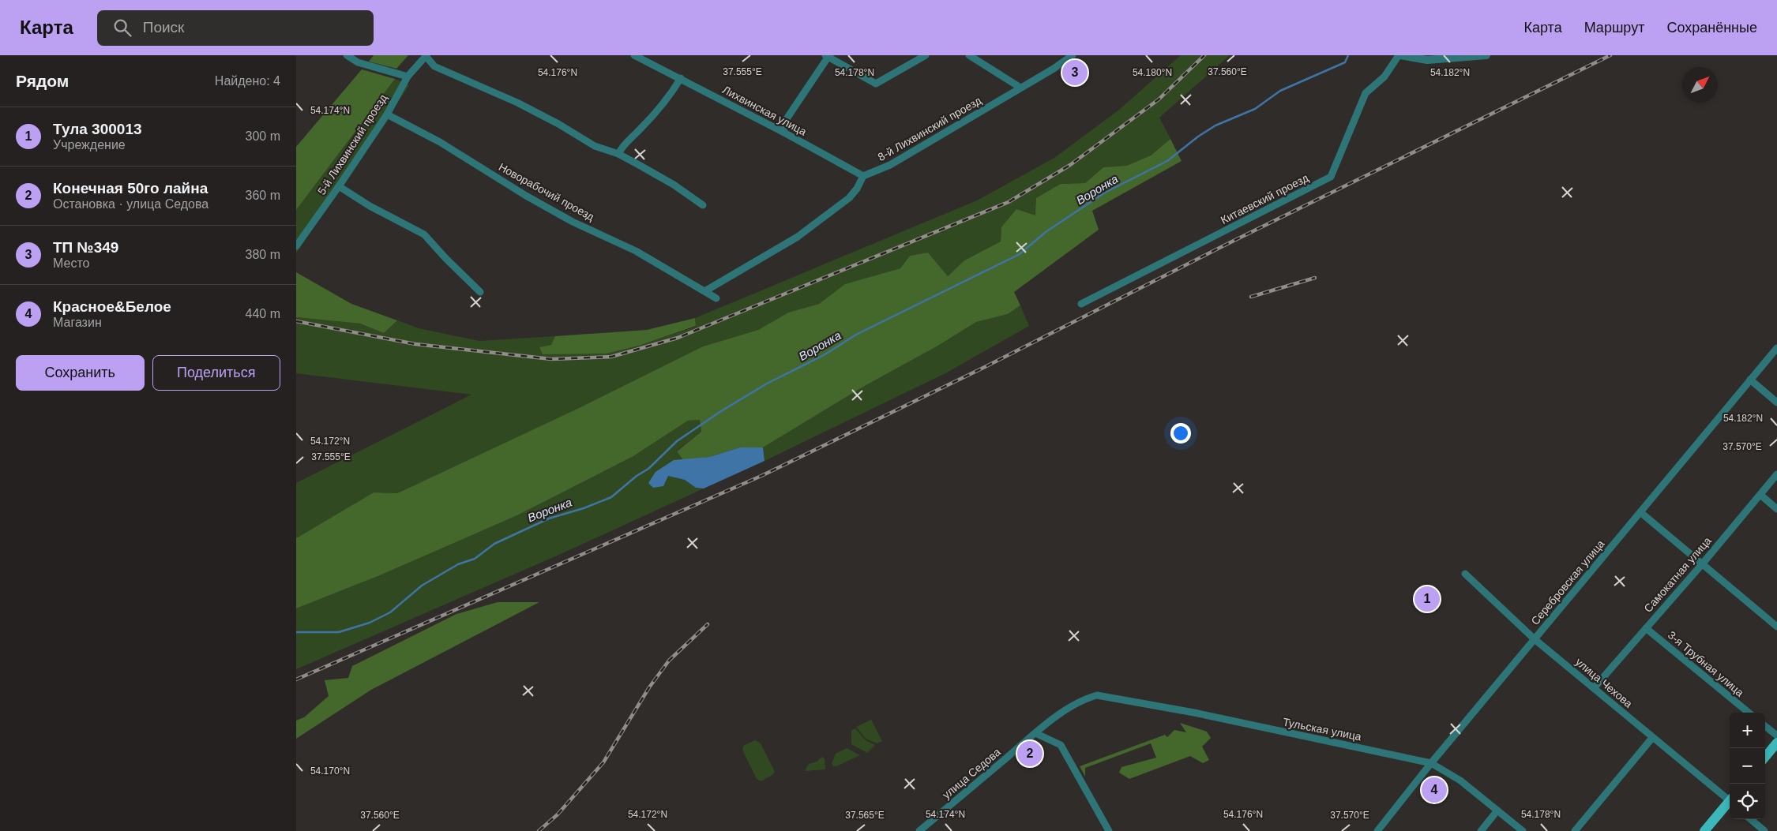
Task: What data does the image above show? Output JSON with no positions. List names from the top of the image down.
{
  "streets": {
    "street": [
      "Лихвинская улица",
      "8-й Лихвинский проезд",
      "5-й Лихвинский проезд",
      "Новорабочий проезд",
      "Китаевский проезд",
      "Самокатная улица",
      "Серебровская улица",
      "3-я Трубная улица",
      "улица Чехова",
      "Тульская улица",
      "улица Седова"
    ]
  },
  "crossings": [
    ["Лихвинская улица", "8-й Лихвинский проезд"],
    ["5-й Лихвинский проезд", "Новорабочий проезд"],
    ["Самокатная улица", "3-я Трубная улица"],
    ["Самокатная улица", "улица Чехова"],
    ["Серебровская улица", "улица Чехова"],
    ["Серебровская улица", "Тульская улица"],
    ["Тульская улица", "улица Седова"]
  ],
  "water": ["Воронка"],
  "north": "top right",
  "page": {
    "header": "Карта",
    "search": "Поиск",
    "nav": ["Карта", "Маршрут", "Сохранённые"],
    "heading": ["Рядом", "Найдено: 4"],
    "pins": [
      "3",
      "1",
      "2",
      "4"
    ],
    "list": [
      {
        "mark": "1",
        "name": "Тула 300013",
        "note": "Учреждение",
        "value": "300 m"
      },
      {
        "mark": "2",
        "name": "Конечная 50го лайна",
        "note": "Остановка · улица Седова",
        "value": "360 m"
      },
      {
        "mark": "3",
        "name": "ТП №349",
        "note": "Место",
        "value": "380 m"
      },
      {
        "mark": "4",
        "name": "Красное&Белое",
        "note": "Магазин",
        "value": "440 m"
      }
    ],
    "buttons": ["Сохранить", "Поделиться"],
    "map_buttons": ["+", "−"]
  },
  "coordinates": [
    "37.555°E",
    "37.560°E",
    "54.176°N",
    "54.178°N",
    "54.180°N",
    "54.182°N",
    "54.174°N",
    "54.172°N",
    "37.570°E",
    "54.170°N",
    "37.565°E"
  ]
}
